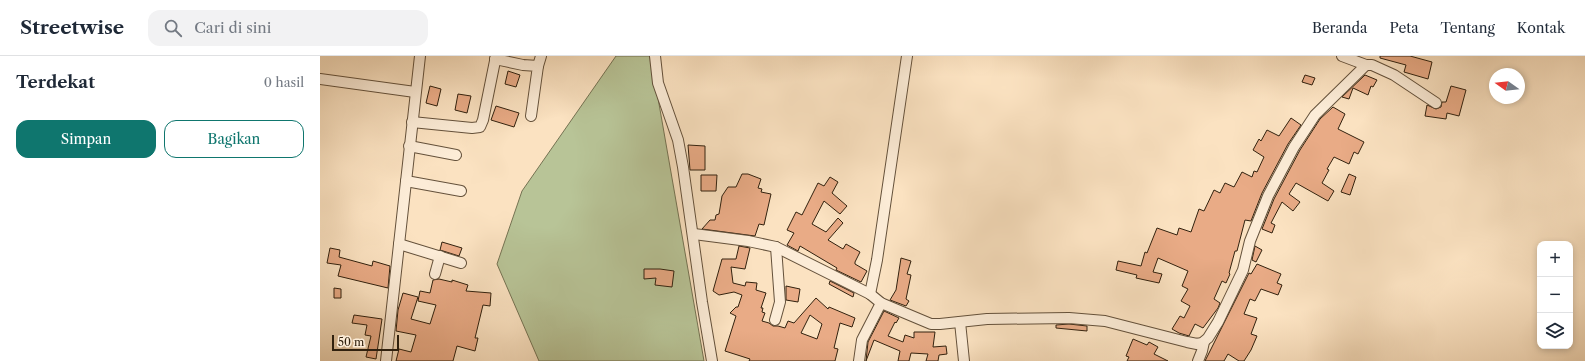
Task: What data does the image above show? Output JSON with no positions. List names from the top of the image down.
{
  "scale_bar": "50 m",
  "north": "left",
  "page": {
    "header": "Streetwise",
    "search": "Cari di sini",
    "nav": [
      "Beranda",
      "Peta",
      "Tentang",
      "Kontak"
    ],
    "heading": ["Terdekat", "0 hasil"],
    "buttons": ["Simpan", "Bagikan"],
    "map_buttons": ["+", "−"],
    "scale": "50 m"
  }
}
